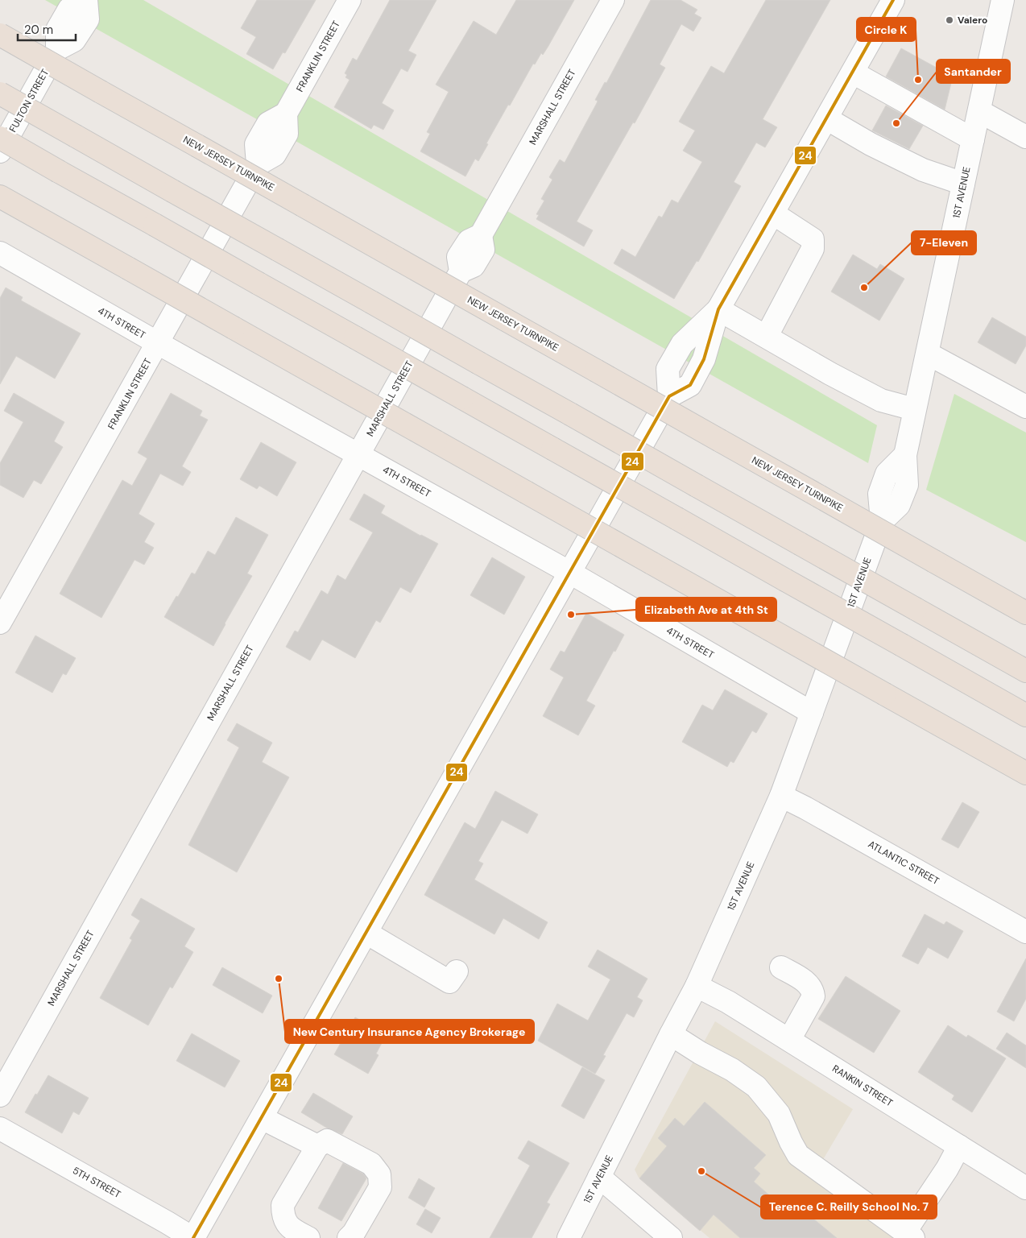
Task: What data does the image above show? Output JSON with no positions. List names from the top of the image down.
{
  "streets": {
    "highway": ["NEW JERSEY TURNPIKE"],
    "street": [
      "FRANKLIN STREET",
      "FULTON STREET",
      "MARSHALL STREET",
      "1ST AVENUE",
      "4TH STREET",
      "ATLANTIC STREET",
      "RANKIN STREET",
      "5TH STREET"
    ]
  },
  "crossings": [
    ["FRANKLIN STREET", "4TH STREET"],
    ["MARSHALL STREET", "4TH STREET"],
    ["1ST AVENUE", "4TH STREET"],
    ["1ST AVENUE", "ATLANTIC STREET"],
    ["1ST AVENUE", "RANKIN STREET"]
  ],
  "places": [
    "Valero",
    "Circle K",
    "Santander",
    "7-Eleven",
    "Elizabeth Ave at 4th St",
    "New Century Insurance Agency Brokerage",
    "Terence C. Reilly School No. 7"
  ],
  "lines": ["transit line 24"],
  "scale_bar": "20 m"
}
